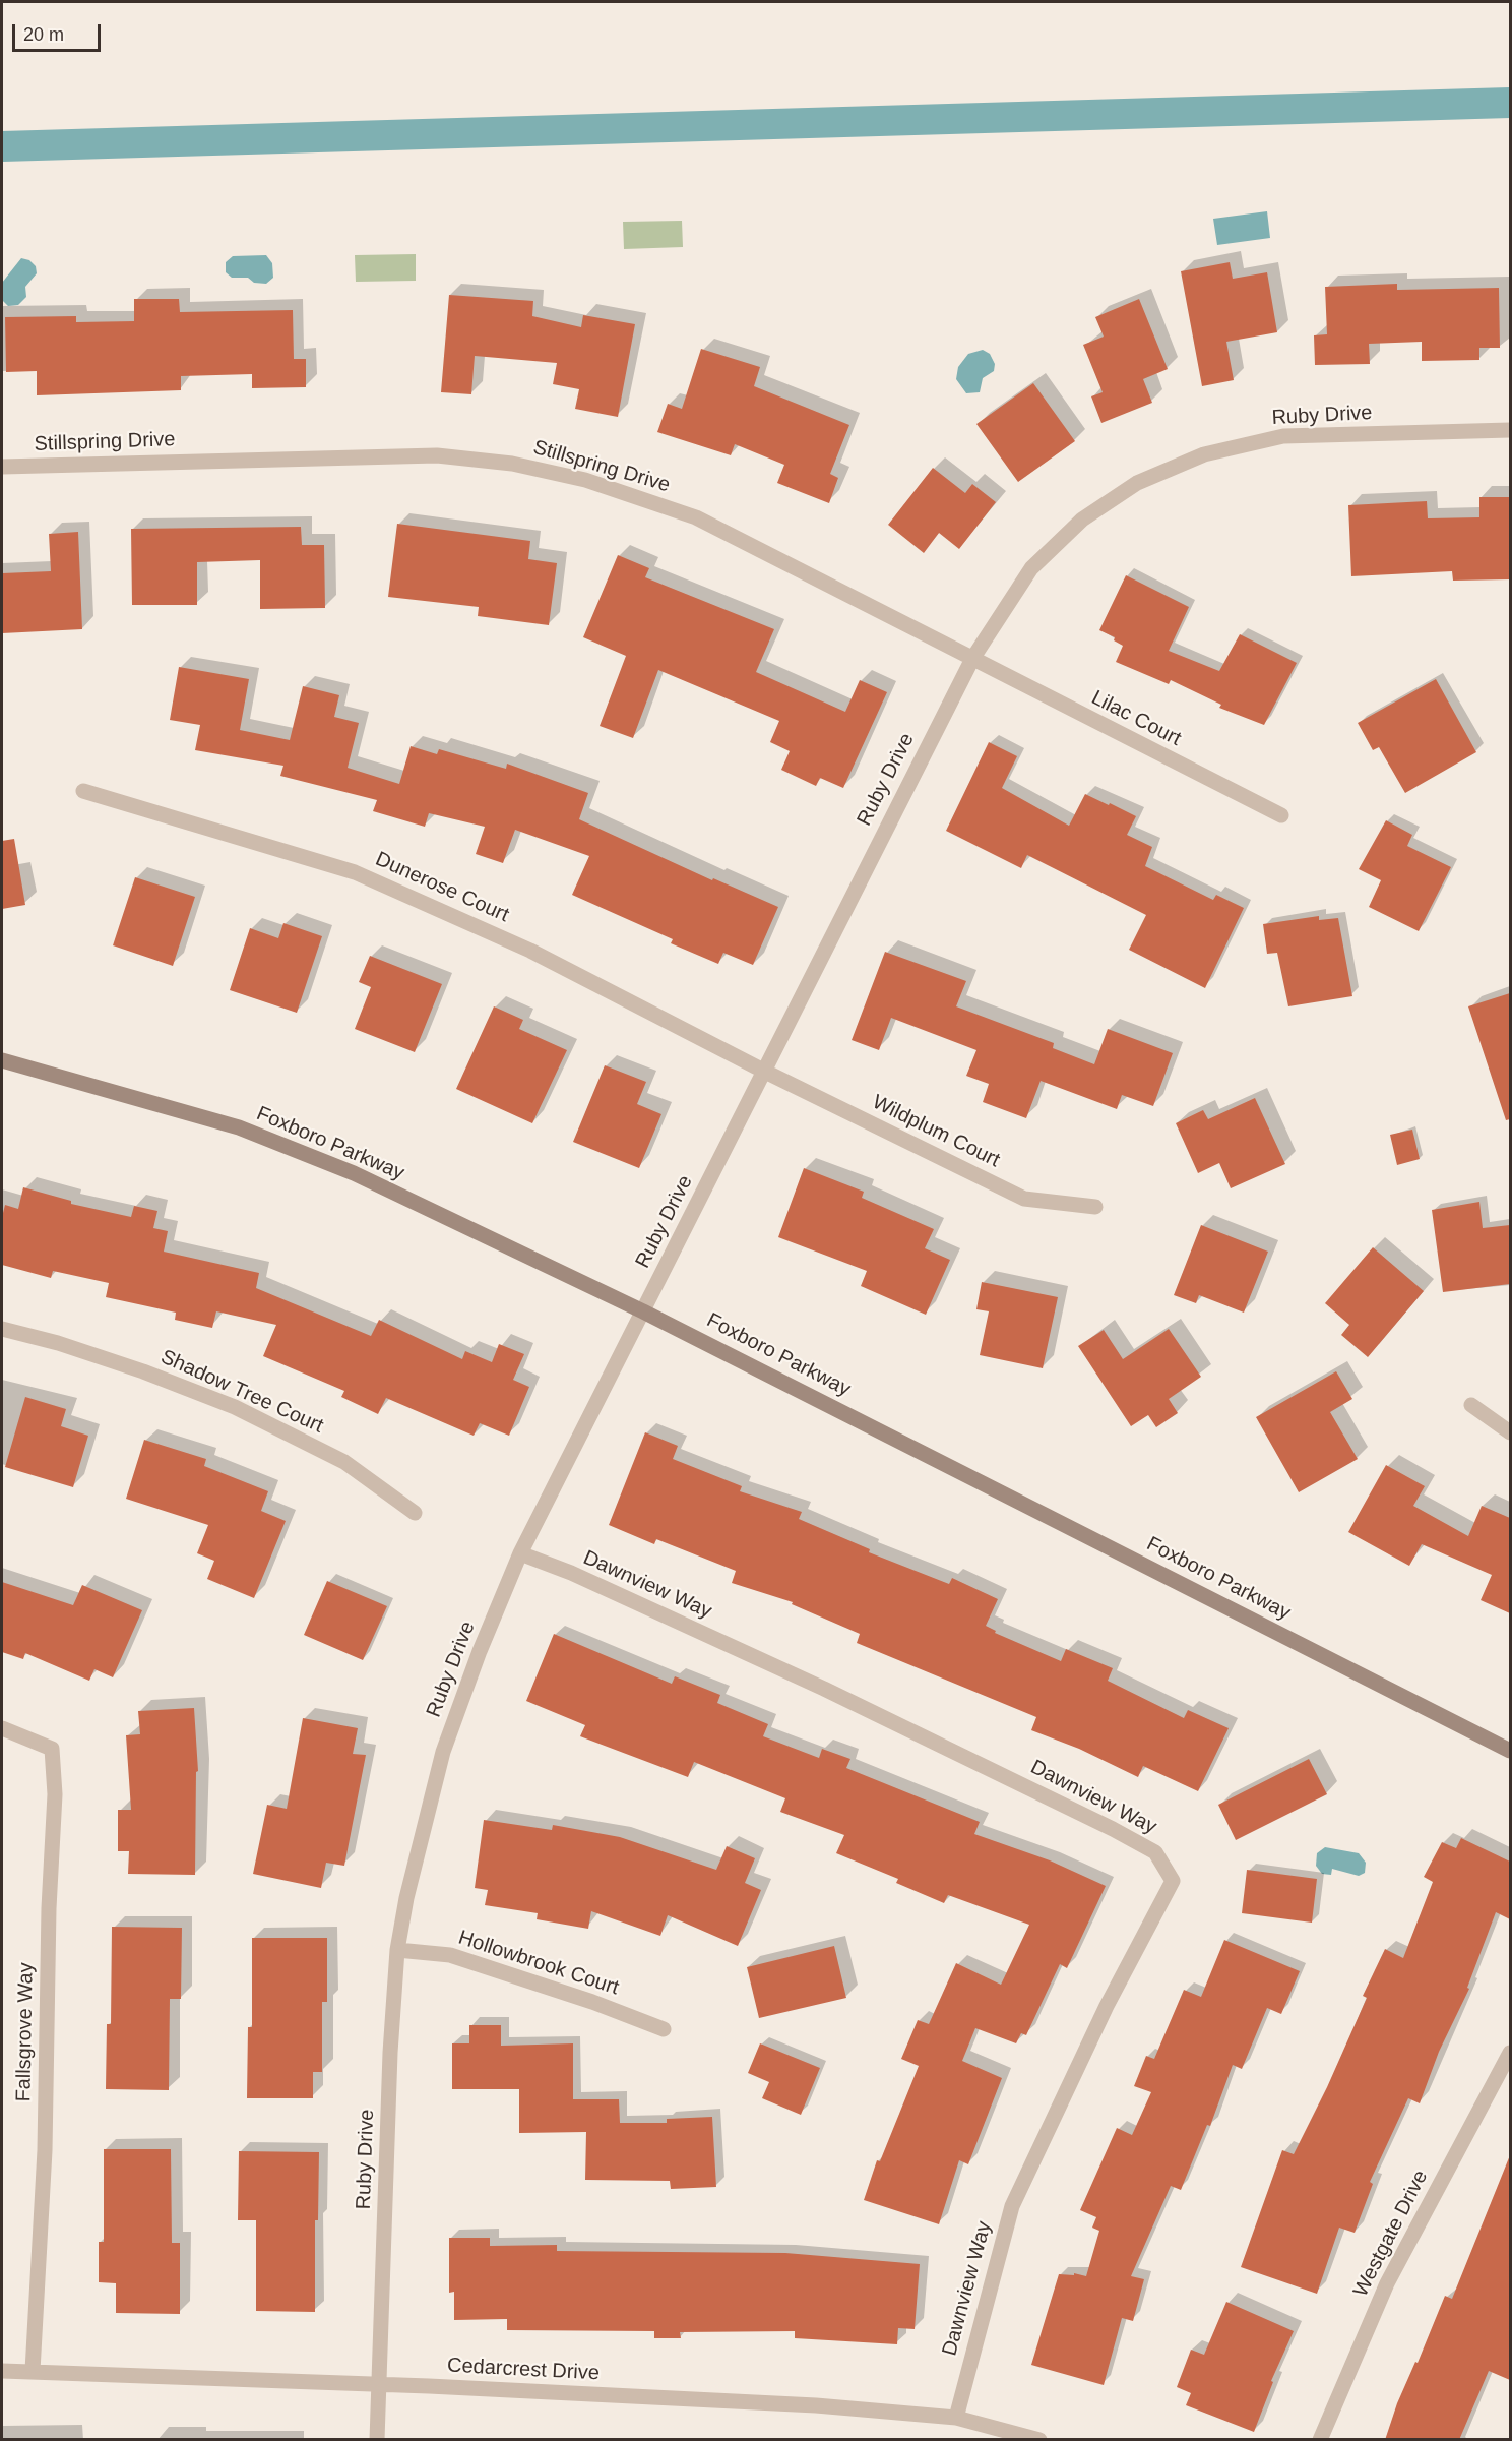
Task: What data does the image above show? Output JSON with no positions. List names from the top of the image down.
{
  "streets": {
    "main road": ["Foxboro Parkway"],
    "street": [
      "Ruby Drive",
      "Stillspring Drive",
      "Lilac Court",
      "Dunerose Court",
      "Wildplum Court",
      "Shadow Tree Court",
      "Dawnview Way",
      "Hollowbrook Court",
      "Fallsgrove Way",
      "Westgate Drive",
      "Cedarcrest Drive"
    ]
  },
  "crossings": [
    ["Ruby Drive", "Stillspring Drive"],
    ["Ruby Drive", "Lilac Court"],
    ["Ruby Drive", "Dunerose Court"],
    ["Ruby Drive", "Wildplum Court"],
    ["Ruby Drive", "Foxboro Parkway"],
    ["Ruby Drive", "Dawnview Way"],
    ["Ruby Drive", "Hollowbrook Court"],
    ["Ruby Drive", "Cedarcrest Drive"],
    ["Stillspring Drive", "Lilac Court"],
    ["Dunerose Court", "Wildplum Court"],
    ["Dawnview Way", "Cedarcrest Drive"],
    ["Fallsgrove Way", "Cedarcrest Drive"]
  ],
  "scale_bar": "20 m"
}
